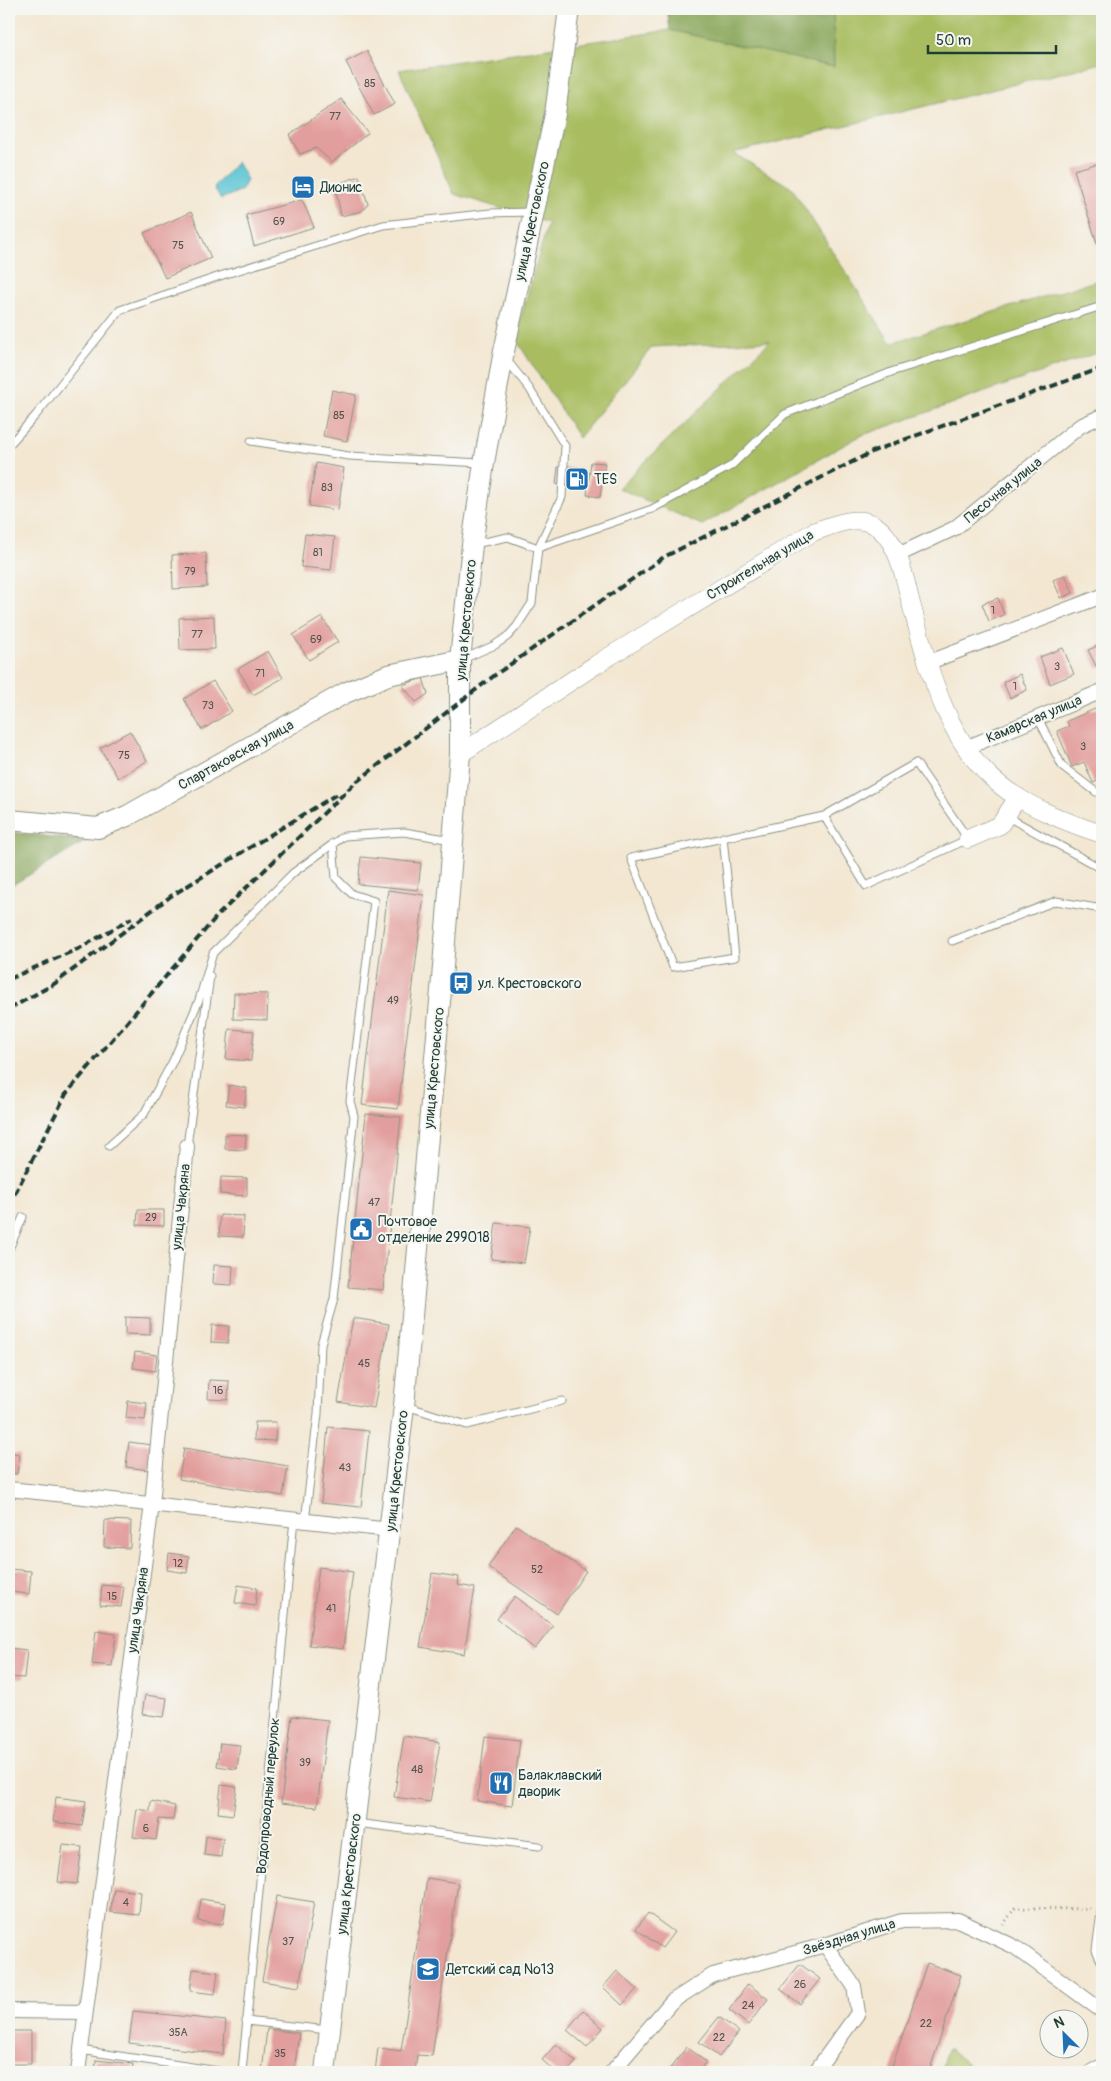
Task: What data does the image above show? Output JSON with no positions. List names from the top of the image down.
{
  "streets": {
    "main road": ["улица Крестовского", "Спартаковская улица"],
    "street": [
      "Песочная улица",
      "Строительная улица",
      "Камарская улица",
      "улица Чакряна",
      "Звёздная улица"
    ],
    "lane": ["Водопроводный переулок"]
  },
  "crossings": [
    ["улица Крестовского", "Строительная улица"],
    ["улица Крестовского", "Спартаковская улица"],
    ["Песочная улица", "Строительная улица"],
    ["Строительная улица", "Камарская улица"]
  ],
  "places": {
    "hotel": ["Дионис"],
    "fuel station": ["TES"],
    "bus stop": ["ул. Крестовского"],
    "public building": ["Почтовое отделение 299018"],
    "restaurant": ["Балаклавский дворик"],
    "school or university": ["Детский сад №13"]
  },
  "house_numbers": [
    "85",
    "77",
    "69",
    "75",
    "85",
    "83",
    "81",
    "79",
    "1",
    "77",
    "69",
    "3",
    "71",
    "1",
    "73",
    "3",
    "75",
    "49",
    "47",
    "29",
    "45",
    "16",
    "43",
    "12",
    "52",
    "15",
    "41",
    "39",
    "48",
    "6",
    "4",
    "37",
    "26",
    "24",
    "22",
    "35А",
    "22",
    "35"
  ],
  "scale_bar": "50 m",
  "north": "top left"
}
